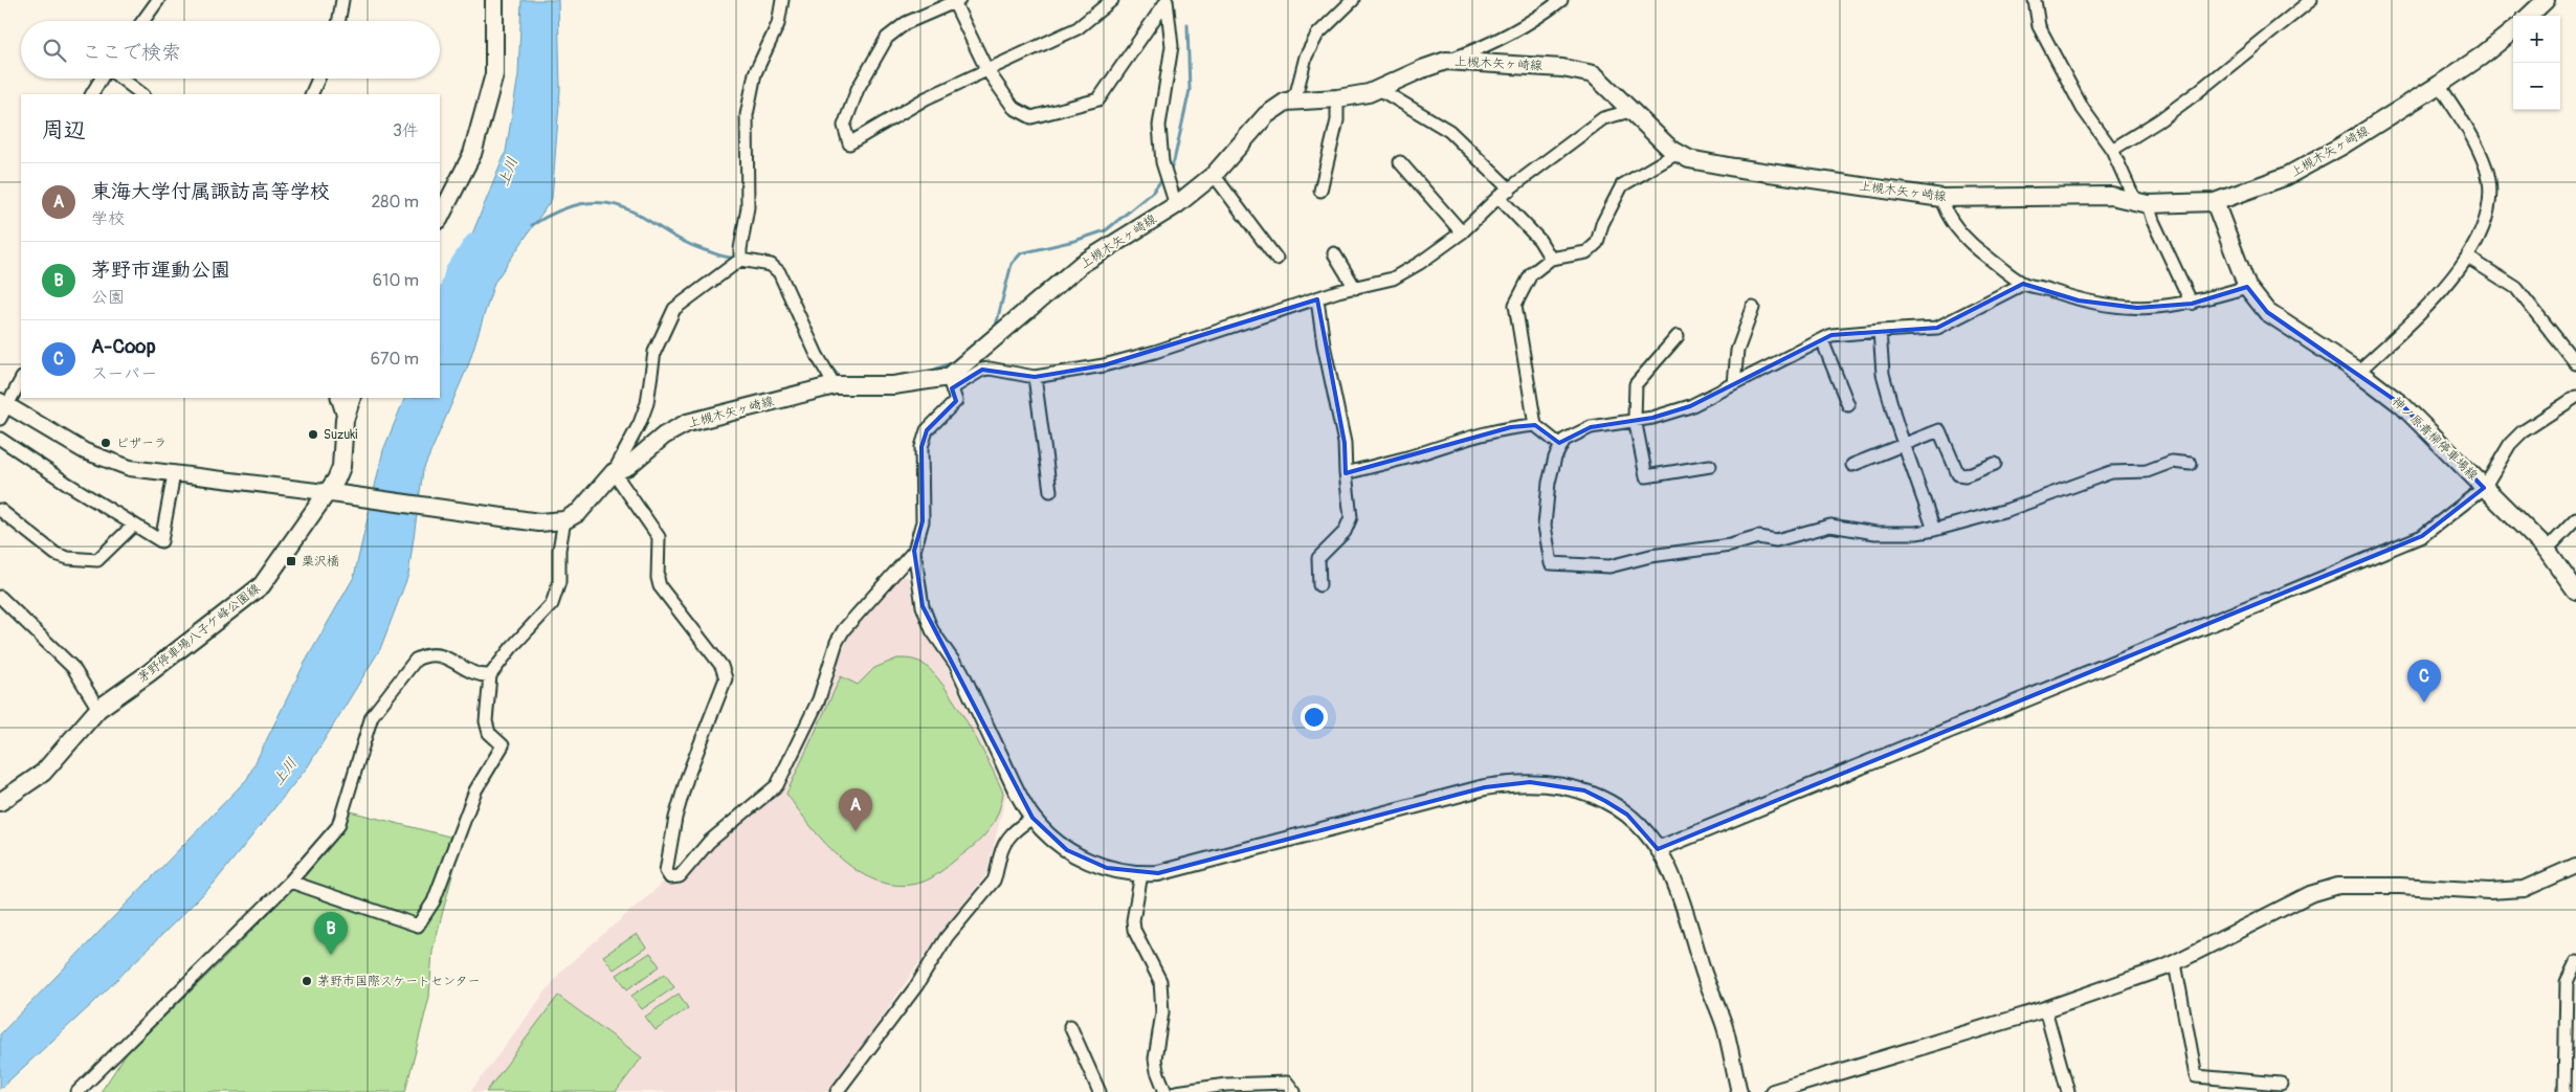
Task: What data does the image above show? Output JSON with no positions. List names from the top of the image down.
{
  "streets": {
    "main road": ["上槻木矢ヶ崎線", "神ノ原青柳停車場線", "茅野停車場八子ケ峰公園線"]
  },
  "crossings": [
    ["上槻木矢ヶ崎線", "神ノ原青柳停車場線"]
  ],
  "water": ["上川"],
  "places": {
    "other": ["Suzuki", "ピザーラ", "茅野市国際スケートセンター"],
    "transit": ["栗沢橋"]
  },
  "page": {
    "map_buttons": ["+", "−"],
    "search": "ここで検索",
    "heading": ["周辺", "3件"],
    "list": [
      {
        "mark": "A",
        "name": "東海大学付属諏訪高等学校",
        "note": "学校",
        "value": "280 m"
      },
      {
        "mark": "B",
        "name": "茅野市運動公園",
        "note": "公園",
        "value": "610 m"
      },
      {
        "mark": "C",
        "name": "A-Coop",
        "note": "スーパー",
        "value": "670 m"
      }
    ],
    "pins": ["C", "A", "B"]
  }
}
